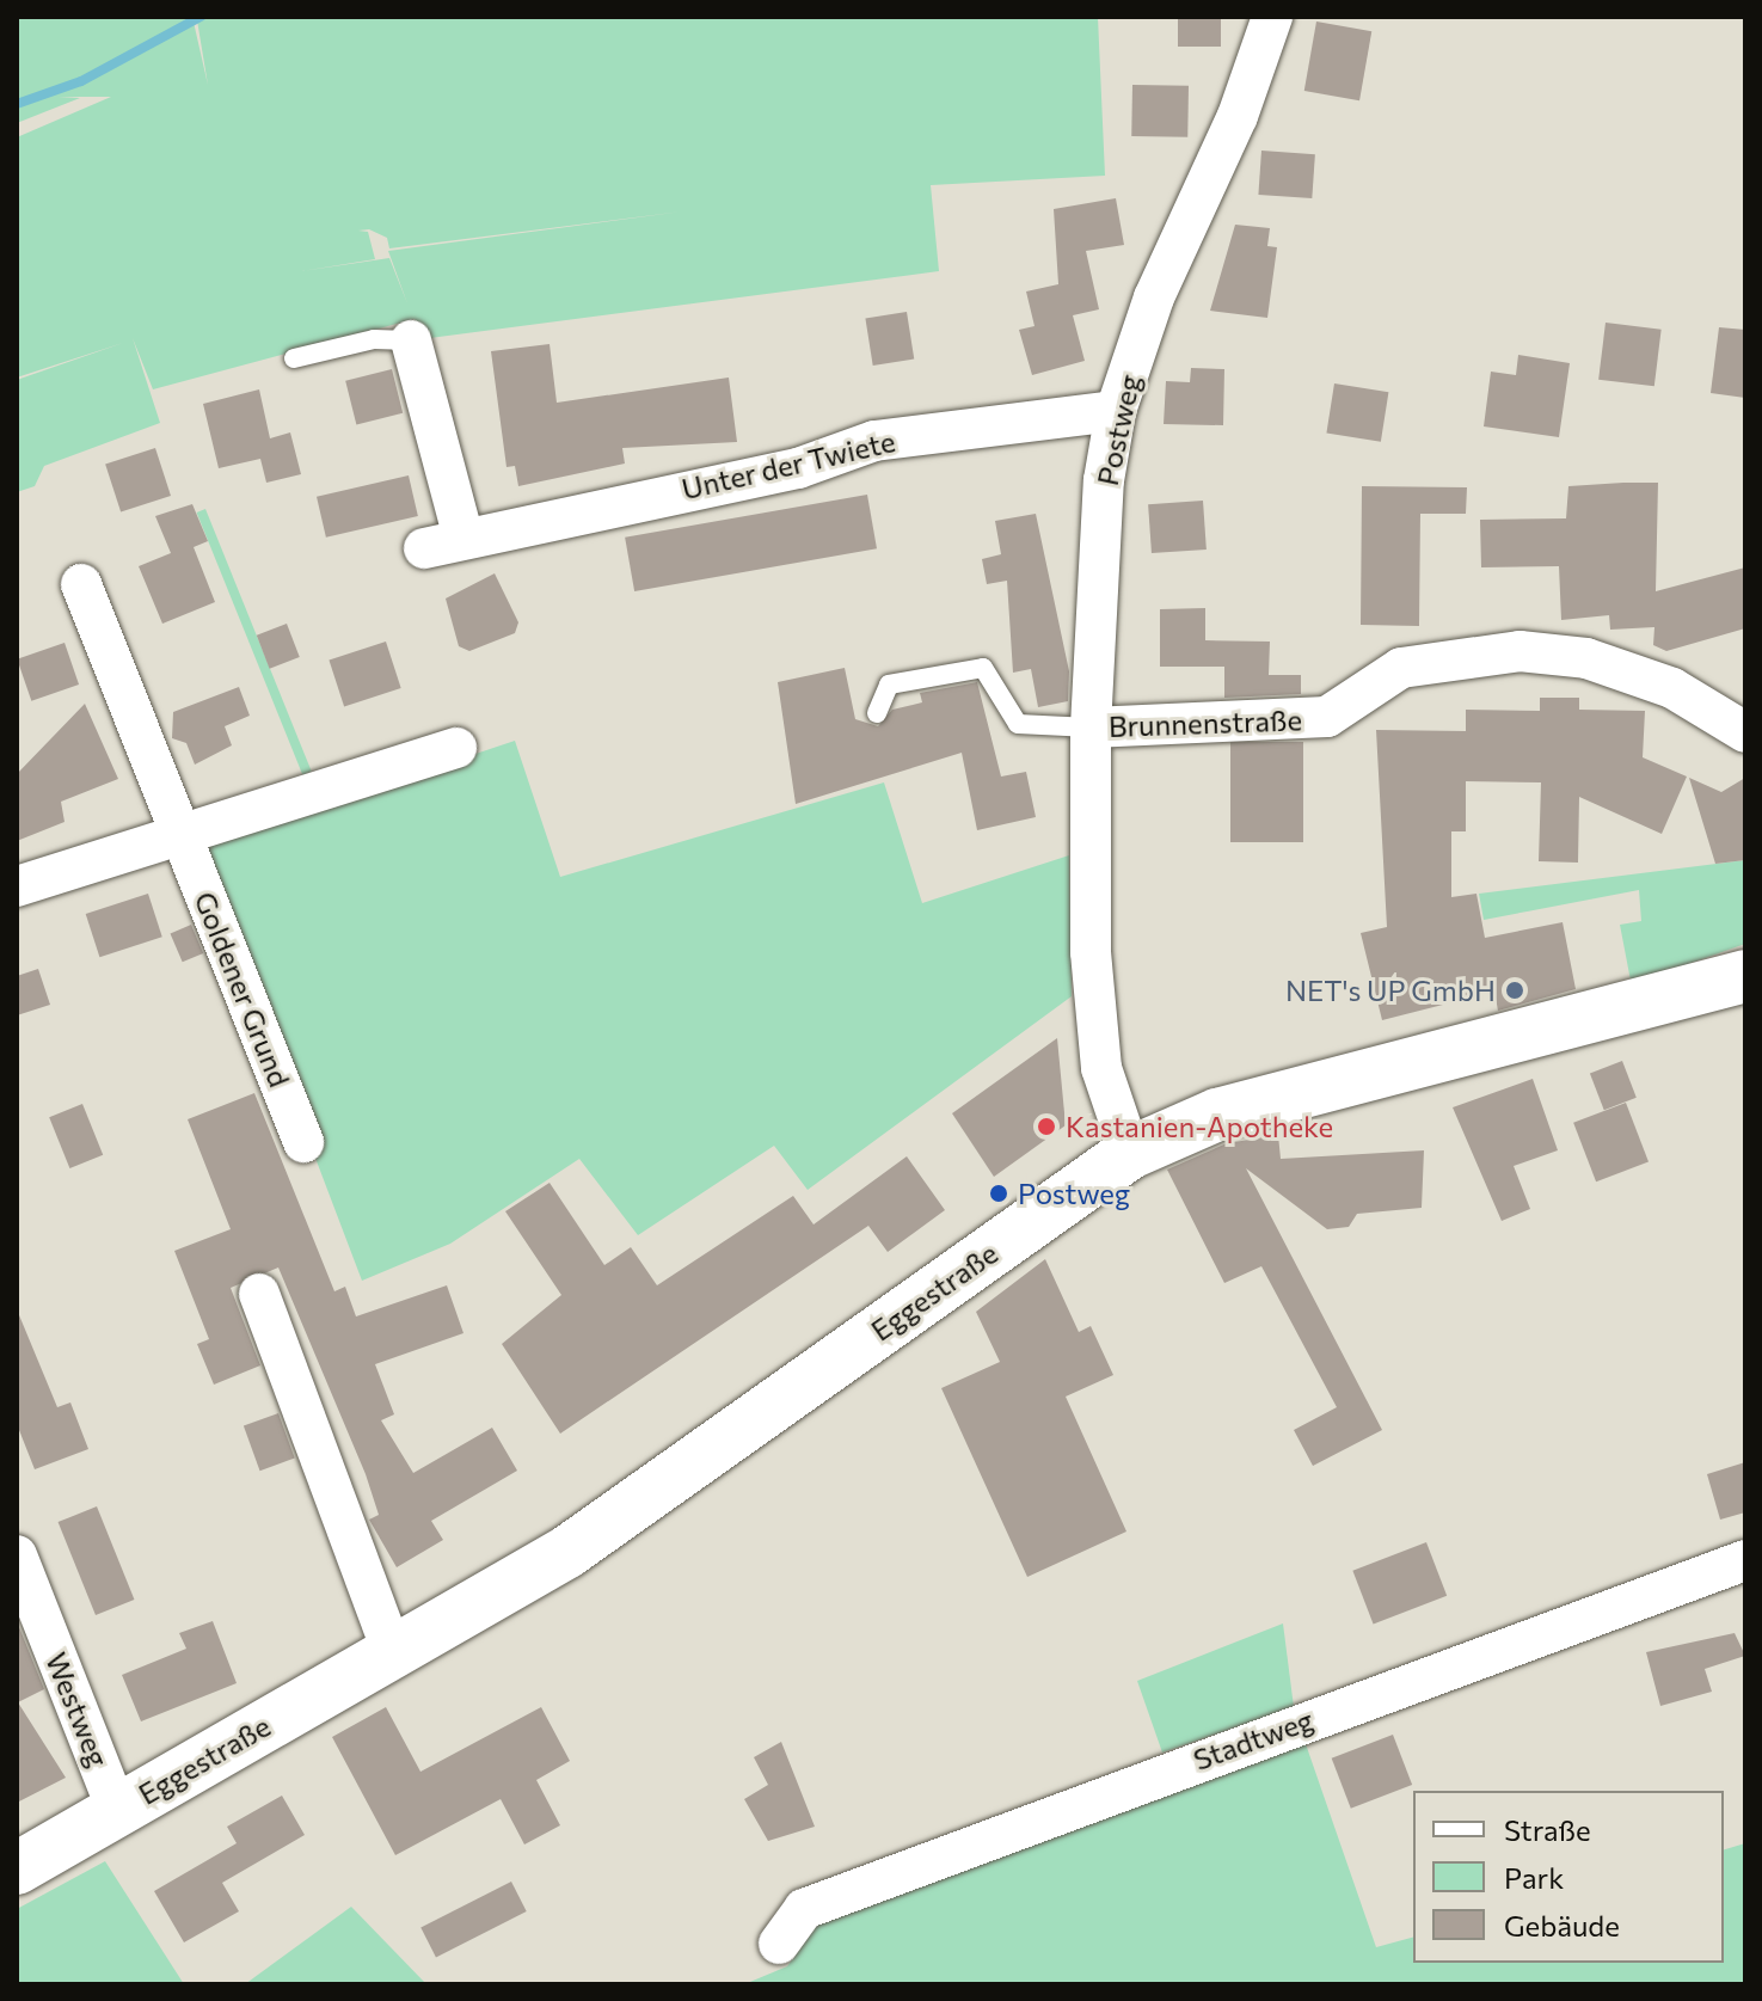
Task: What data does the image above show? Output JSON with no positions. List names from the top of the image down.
{
  "streets": {
    "main road": ["Eggestraße"],
    "street": [
      "Postweg",
      "Unter der Twiete",
      "Brunnenstraße",
      "Goldener Grund",
      "Westweg",
      "Stadtweg"
    ]
  },
  "crossings": [
    ["Postweg", "Unter der Twiete"],
    ["Postweg", "Brunnenstraße"],
    ["Postweg", "Eggestraße"],
    ["Eggestraße", "Westweg"]
  ],
  "places": ["NET's UP GmbH", "Kastanien-Apotheke", "Postweg"],
  "legend": ["Straße", "Park", "Gebäude"]
}
